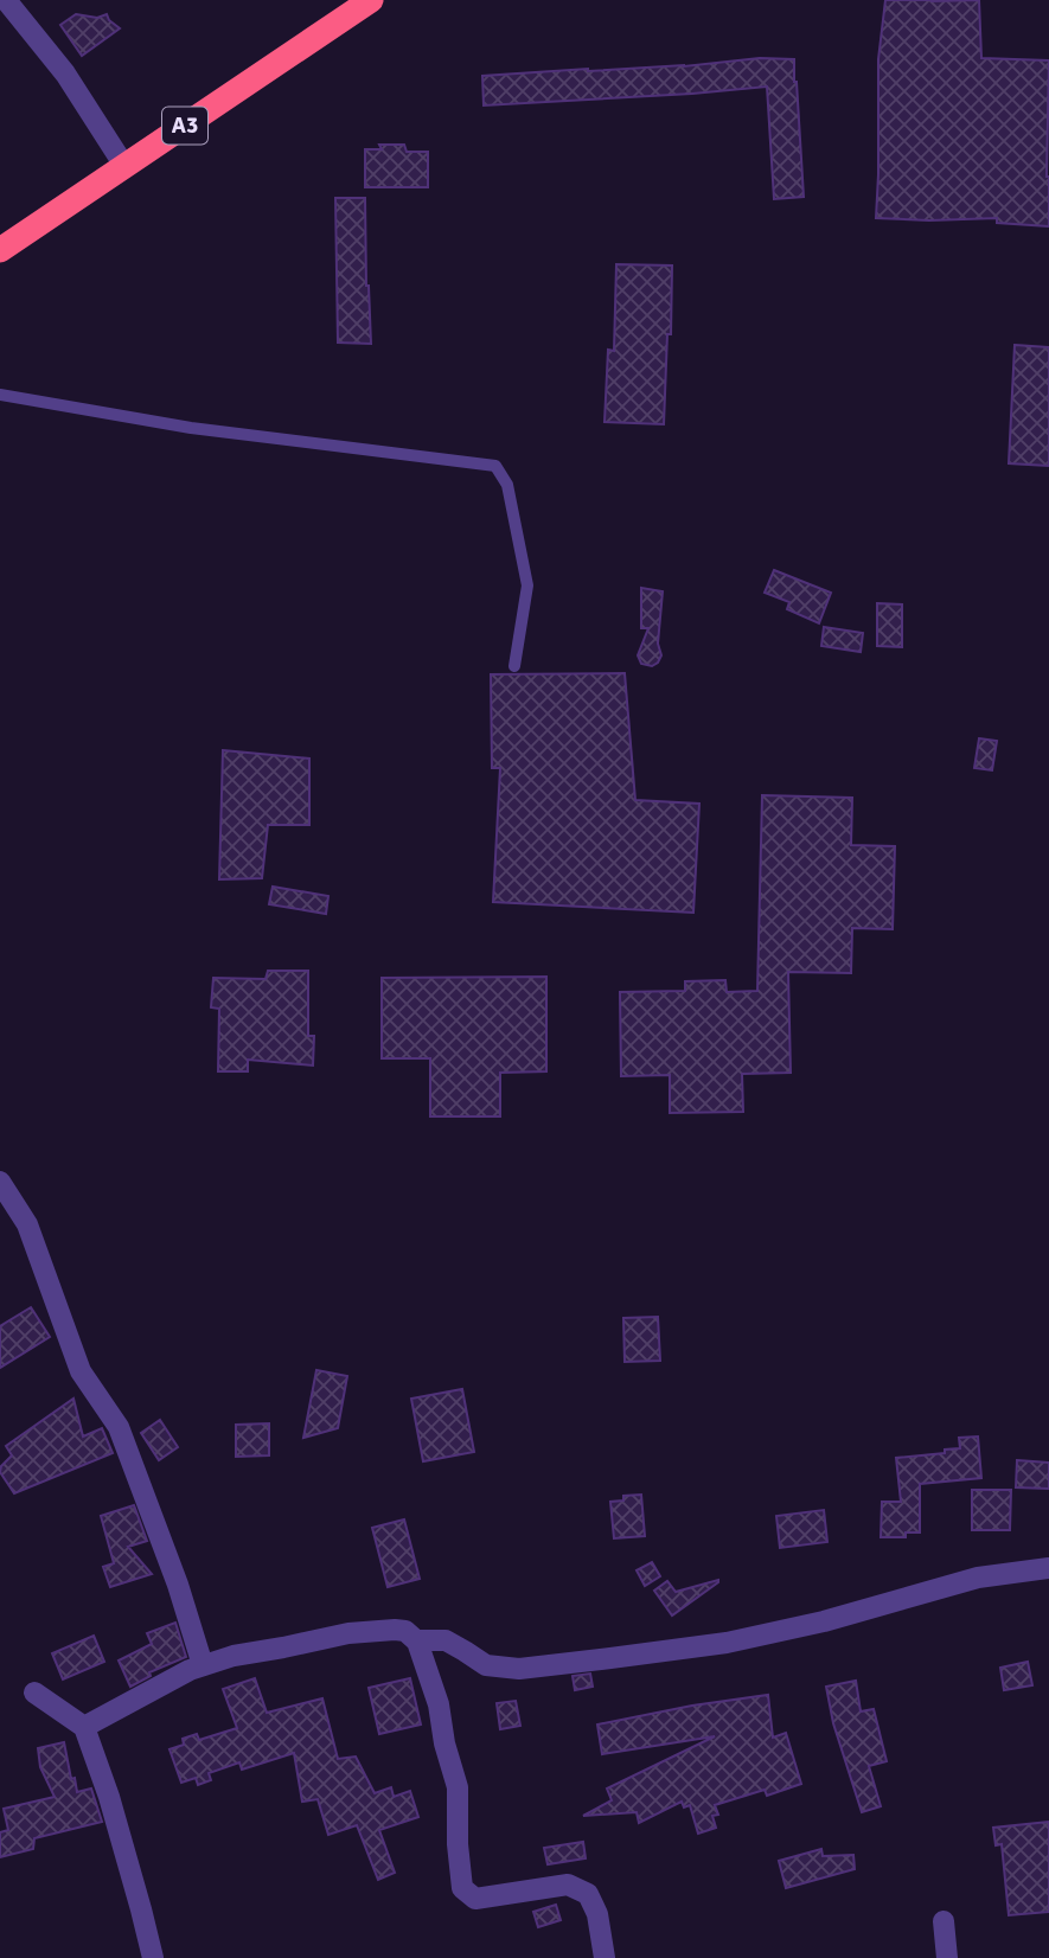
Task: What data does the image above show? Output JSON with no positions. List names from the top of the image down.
{
  "streets": {
    "highway": ["A3"]
  }
}
